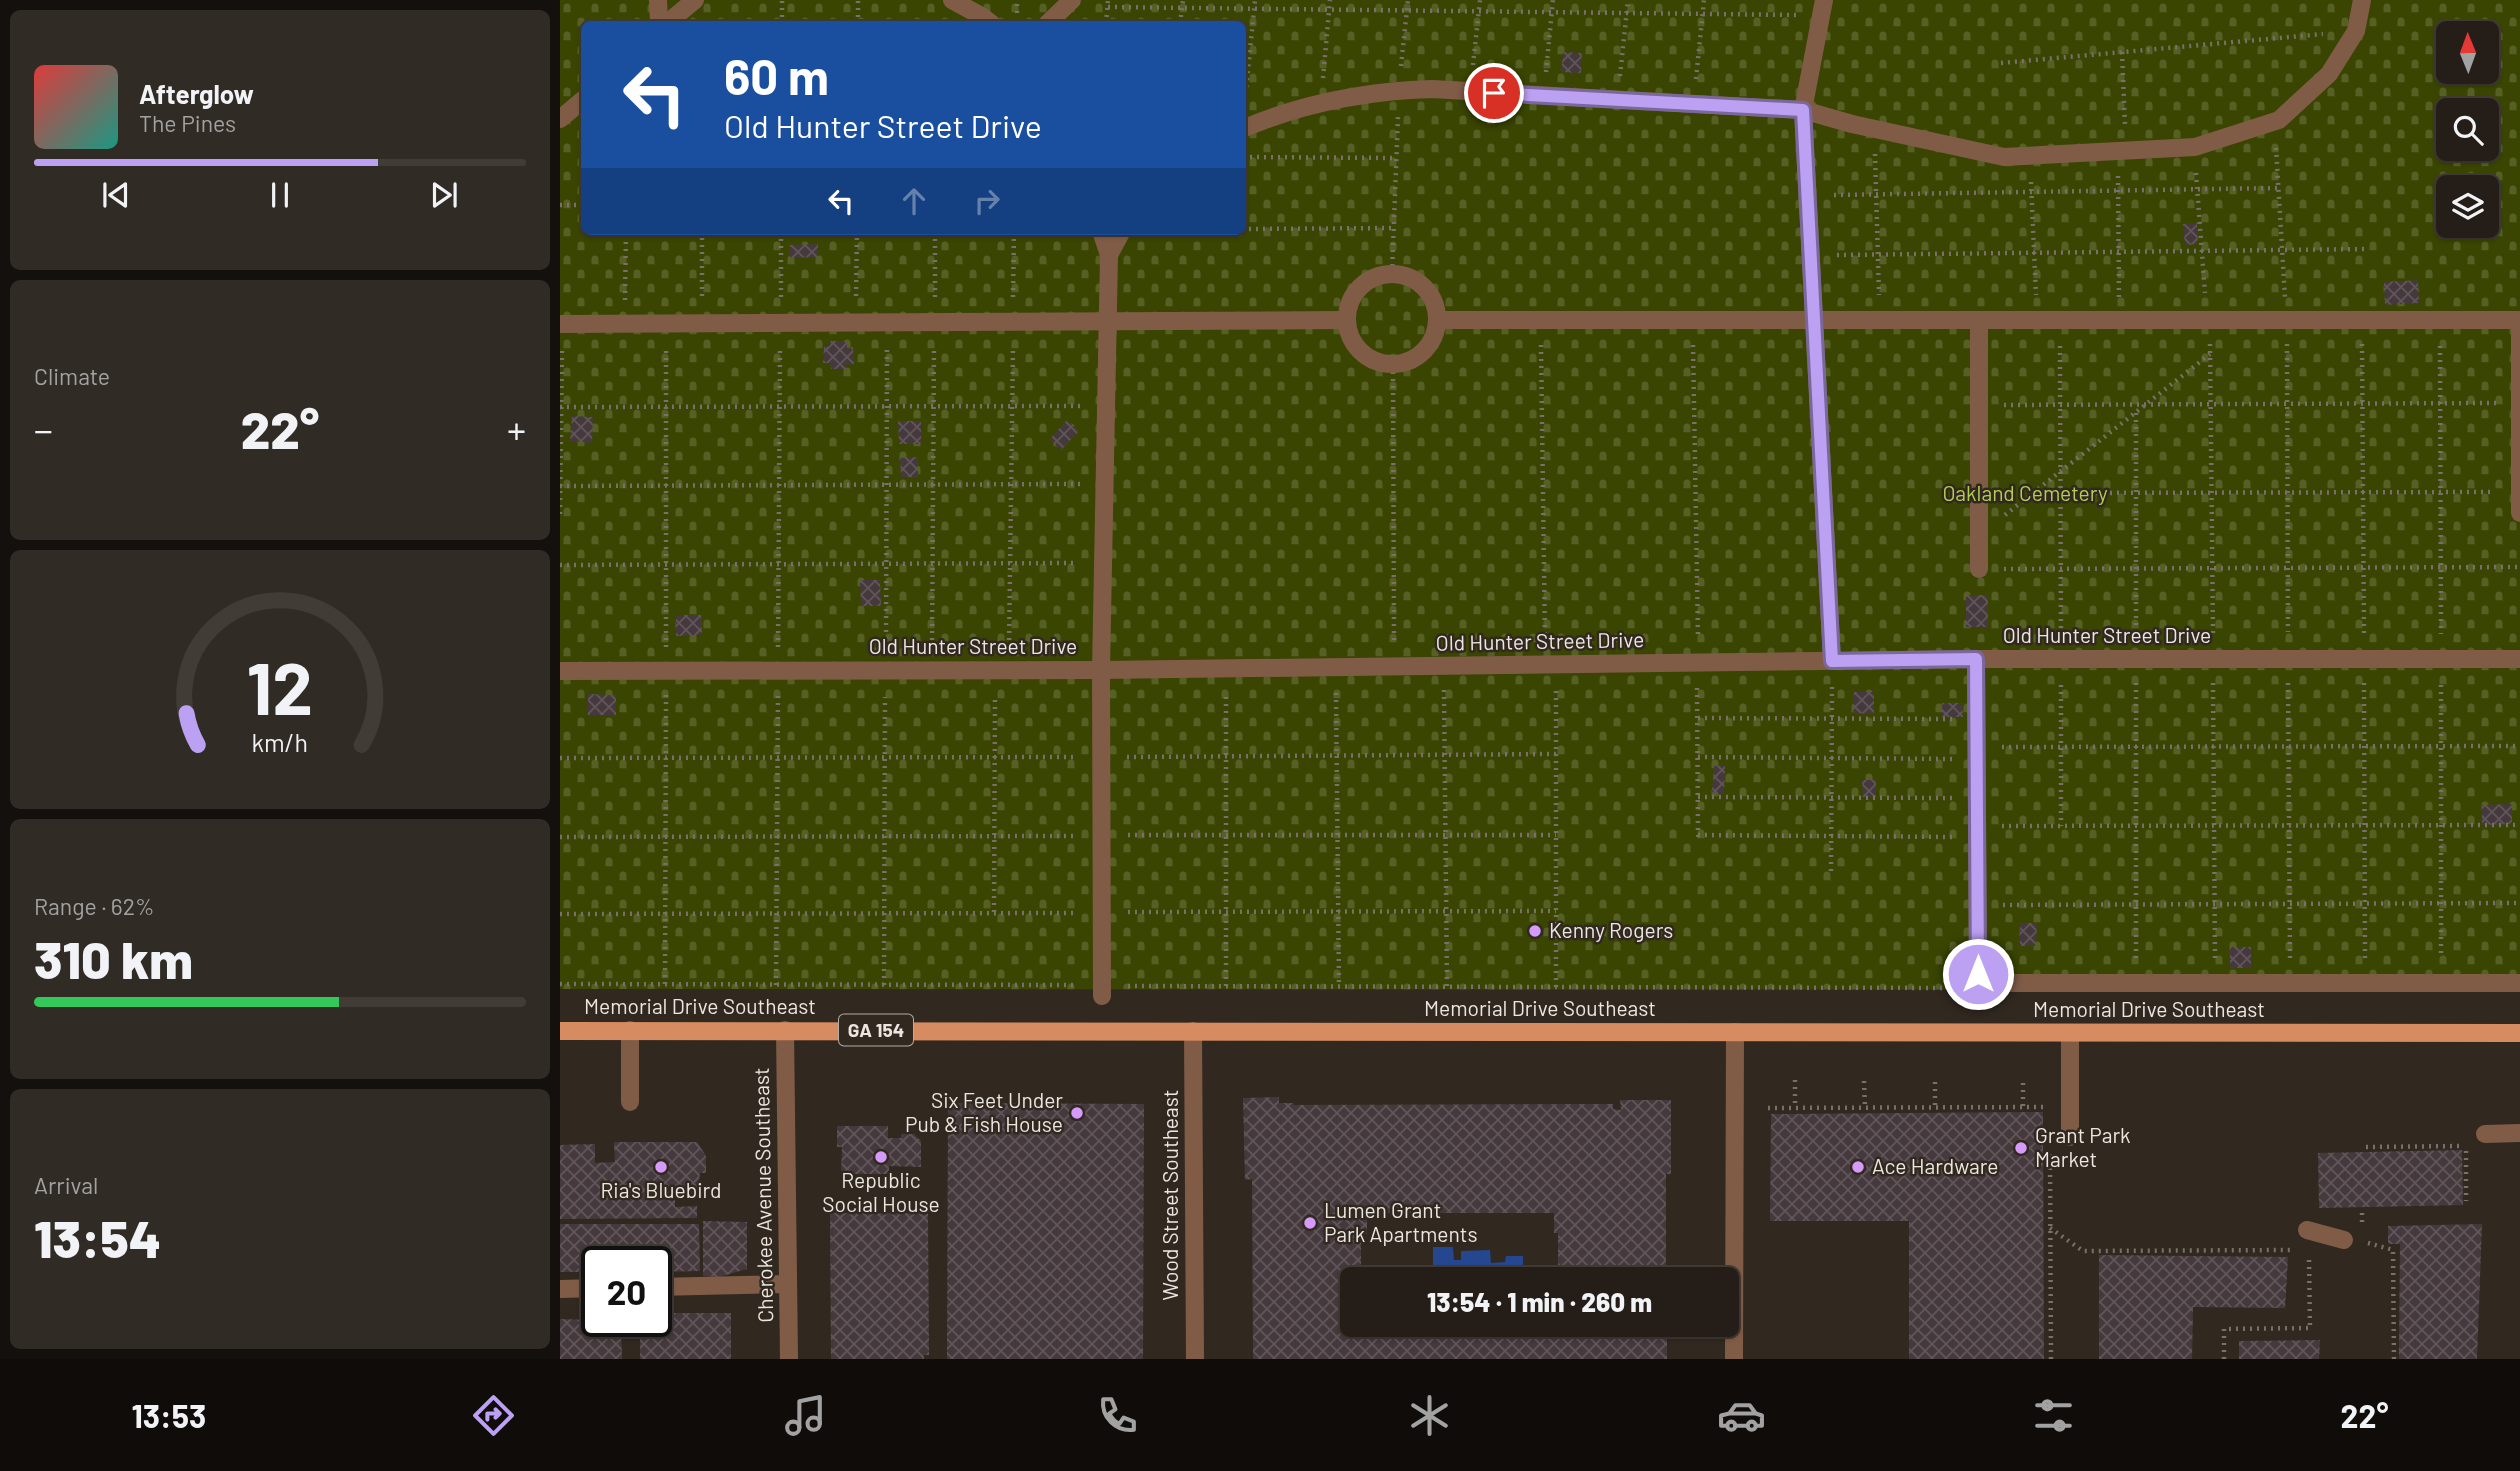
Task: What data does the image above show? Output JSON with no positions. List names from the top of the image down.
{
  "streets": {
    "main road": ["Memorial Drive Southeast", "GA 154"],
    "street": ["Old Hunter Street Drive", "Cherokee Avenue Southeast", "Wood Street Southeast"]
  },
  "crossings": [
    ["Memorial Drive Southeast", "Cherokee Avenue Southeast"],
    ["Memorial Drive Southeast", "Wood Street Southeast"]
  ],
  "parks": ["Oakland Cemetery"],
  "places": [
    "Kenny Rogers",
    "Six Feet Under Pub & Fish House",
    "Grant Park Market",
    "Republic Social House",
    "Ria's Bluebird",
    "Ace Hardware",
    "Lumen Grant Park Apartments"
  ],
  "north": "top",
  "page": {
    "turn": ["60 m", "Old Hunter Street Drive"],
    "song": ["Afterglow", "The Pines"],
    "tile": [
      "Climate",
      ["Range · 62%", "310 km"],
      ["Arrival", "13:54"]
    ],
    "heat": ["−", "22°", "+"],
    "limit": "20",
    "trip": "13:54 · 1 min · 260 m",
    "tabs": ["13:53", "22°"],
    "gauge": ["12", "km/h"]
  }
}
